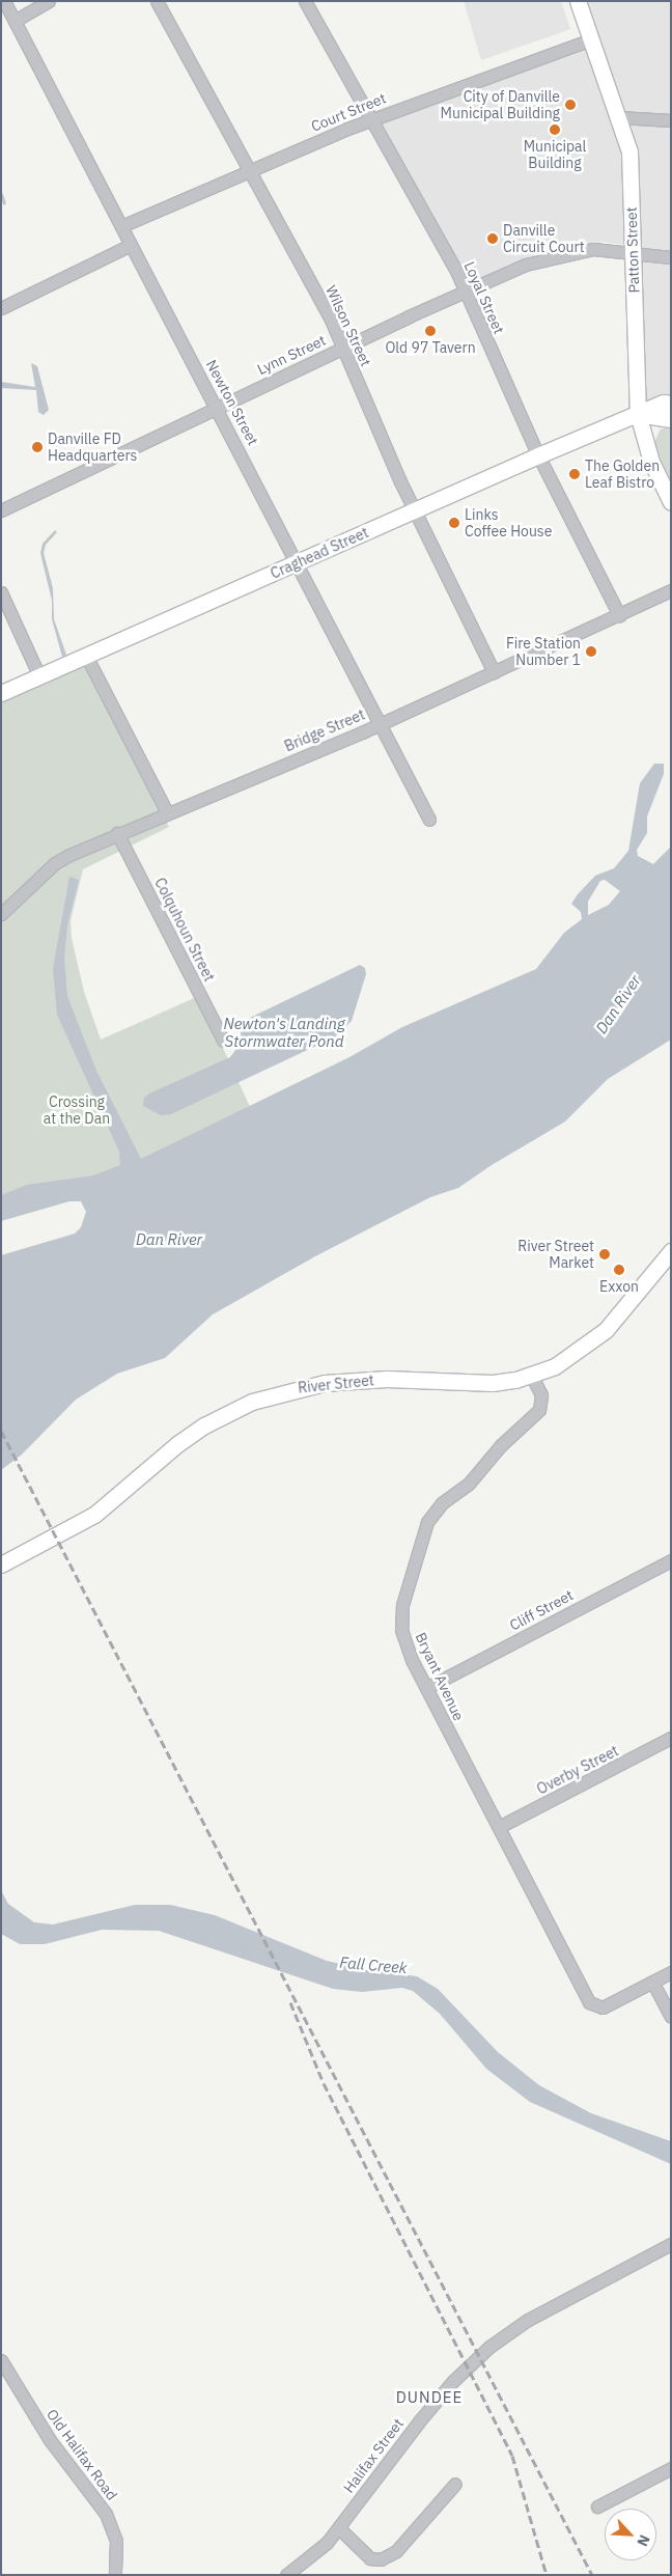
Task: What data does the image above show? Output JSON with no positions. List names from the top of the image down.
{
  "streets": {
    "main road": ["Patton Street", "Craghead Street", "River Street"],
    "street": [
      "Court Street",
      "Loyal Street",
      "Wilson Street",
      "Lynn Street",
      "Newton Street",
      "Bridge Street",
      "Colquhoun Street",
      "Cliff Street",
      "Bryant Avenue",
      "Overby Street",
      "Old Halifax Road",
      "Halifax Street"
    ]
  },
  "crossings": [
    ["Court Street", "Patton Street"],
    ["Court Street", "Loyal Street"],
    ["Court Street", "Wilson Street"],
    ["Court Street", "Newton Street"],
    ["Patton Street", "Lynn Street"],
    ["Patton Street", "Craghead Street"],
    ["Loyal Street", "Lynn Street"],
    ["Loyal Street", "Craghead Street"],
    ["Loyal Street", "Bridge Street"],
    ["Wilson Street", "Lynn Street"],
    ["Wilson Street", "Craghead Street"],
    ["Wilson Street", "Bridge Street"],
    ["Lynn Street", "Newton Street"],
    ["Newton Street", "Craghead Street"],
    ["Newton Street", "Bridge Street"],
    ["Bridge Street", "Colquhoun Street"],
    ["River Street", "Bryant Avenue"],
    ["Cliff Street", "Bryant Avenue"],
    ["Bryant Avenue", "Overby Street"]
  ],
  "districts": ["DUNDEE"],
  "water": ["Dan River", "Newton's Landing Stormwater Pond", "Fall Creek"],
  "parks": ["Crossing at the Dan"],
  "places": [
    "City of Danville Municipal Building",
    "Municipal Building",
    "Danville Circuit Court",
    "Old 97 Tavern",
    "Danville FD Headquarters",
    "The Golden Leaf Bistro",
    "Links Coffee House",
    "Fire Station Number 1",
    "River Street Market",
    "Exxon"
  ],
  "north": "bottom right"
}
